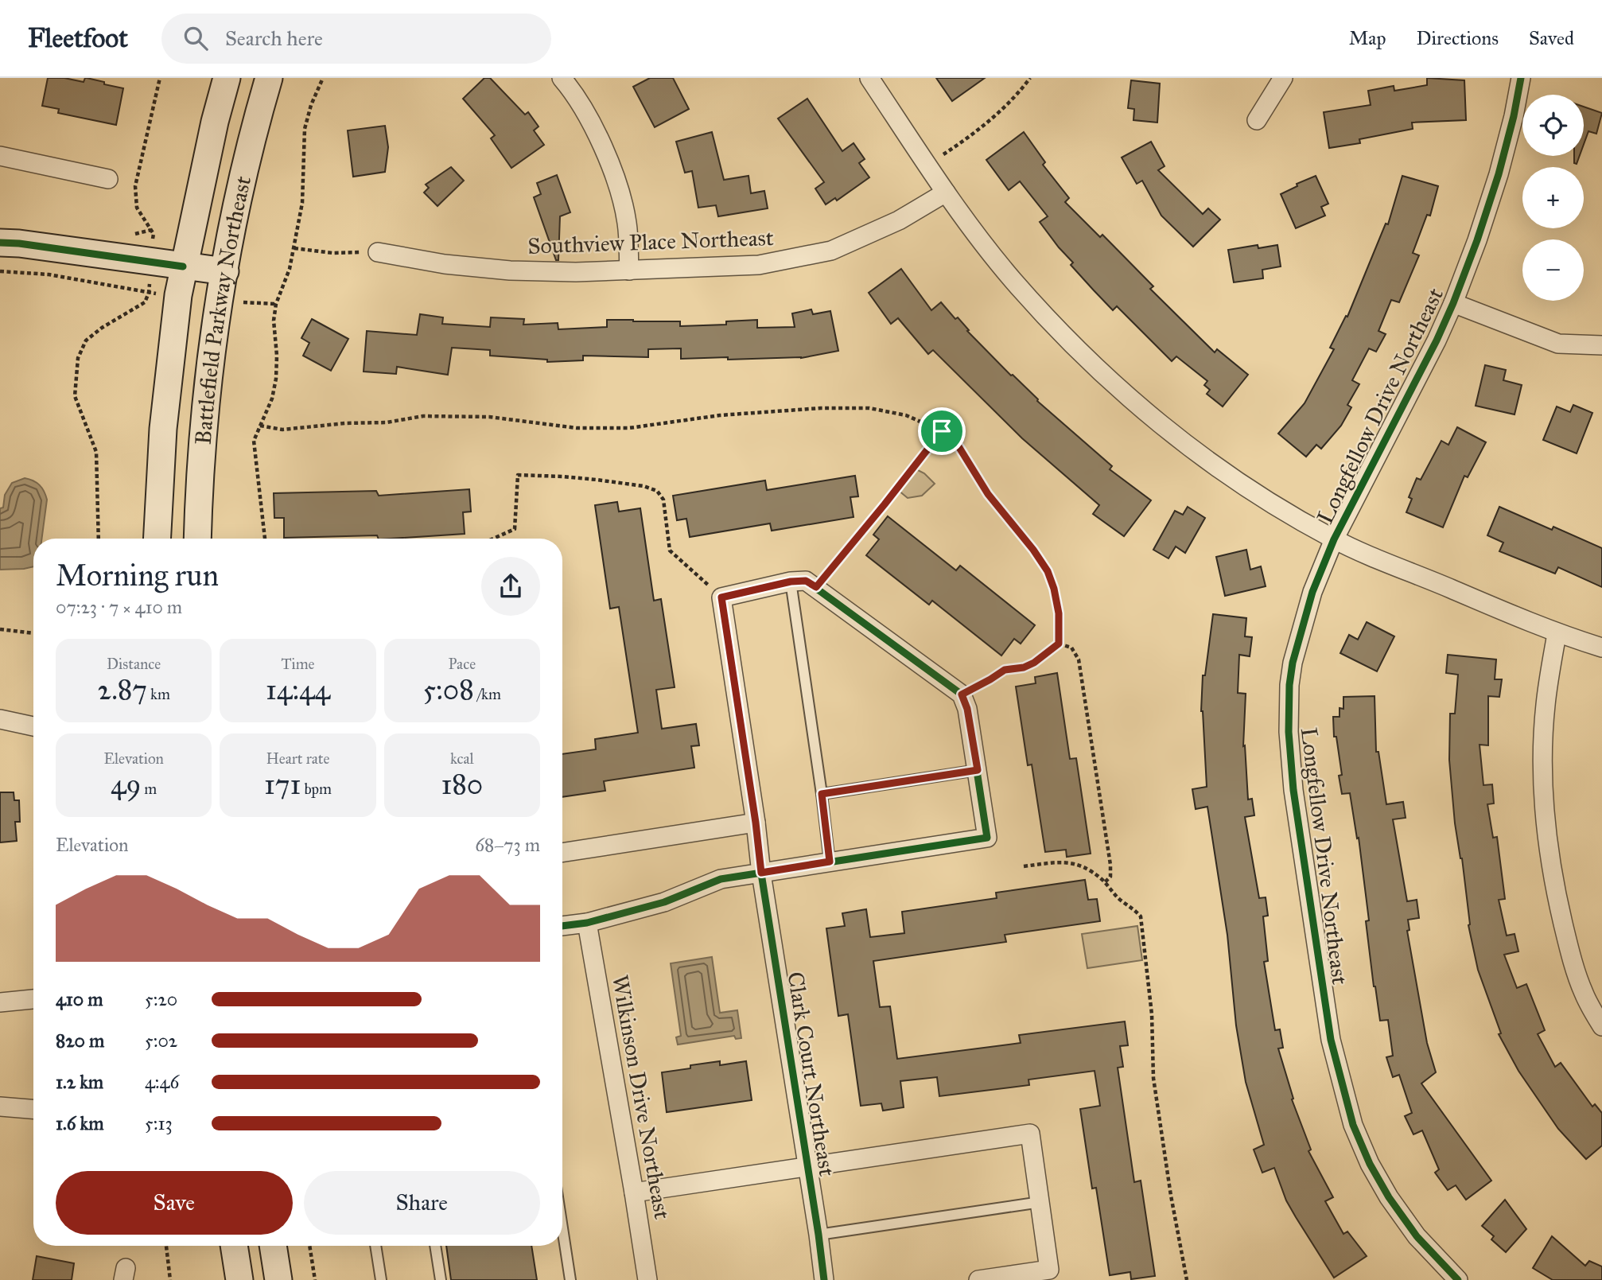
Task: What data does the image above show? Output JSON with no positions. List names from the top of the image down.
{
  "streets": {
    "main road": ["Battlefield Parkway Northeast"],
    "street": [
      "Southview Place Northeast",
      "Longfellow Drive Northeast",
      "Clark Court Northeast",
      "Wilkinson Drive Northeast"
    ]
  },
  "crossings": [
    ["Clark Court Northeast", "Wilkinson Drive Northeast"]
  ],
  "page": {
    "header": "Fleetfoot",
    "search": "Search here",
    "nav": ["Map", "Directions", "Saved"],
    "map_buttons": ["+", "−"],
    "heading": ["Morning run", "07:23 · 7 × 410 m"],
    "stats": [
      ["Distance", "2.87 km"],
      ["Time", "14:44"],
      ["Pace", "5:08 /km"],
      ["Elevation", "49 m"],
      ["Heart rate", "171 bpm"],
      ["kcal", "180"]
    ],
    "chart": ["Elevation", "68–73 m"],
    "list": [
      {
        "name": "410 m",
        "note": "5:20"
      },
      {
        "name": "820 m",
        "note": "5:02"
      },
      {
        "name": "1.2 km",
        "note": "4:46"
      },
      {
        "name": "1.6 km",
        "note": "5:13"
      }
    ],
    "buttons": ["Save", "Share"]
  }
}
